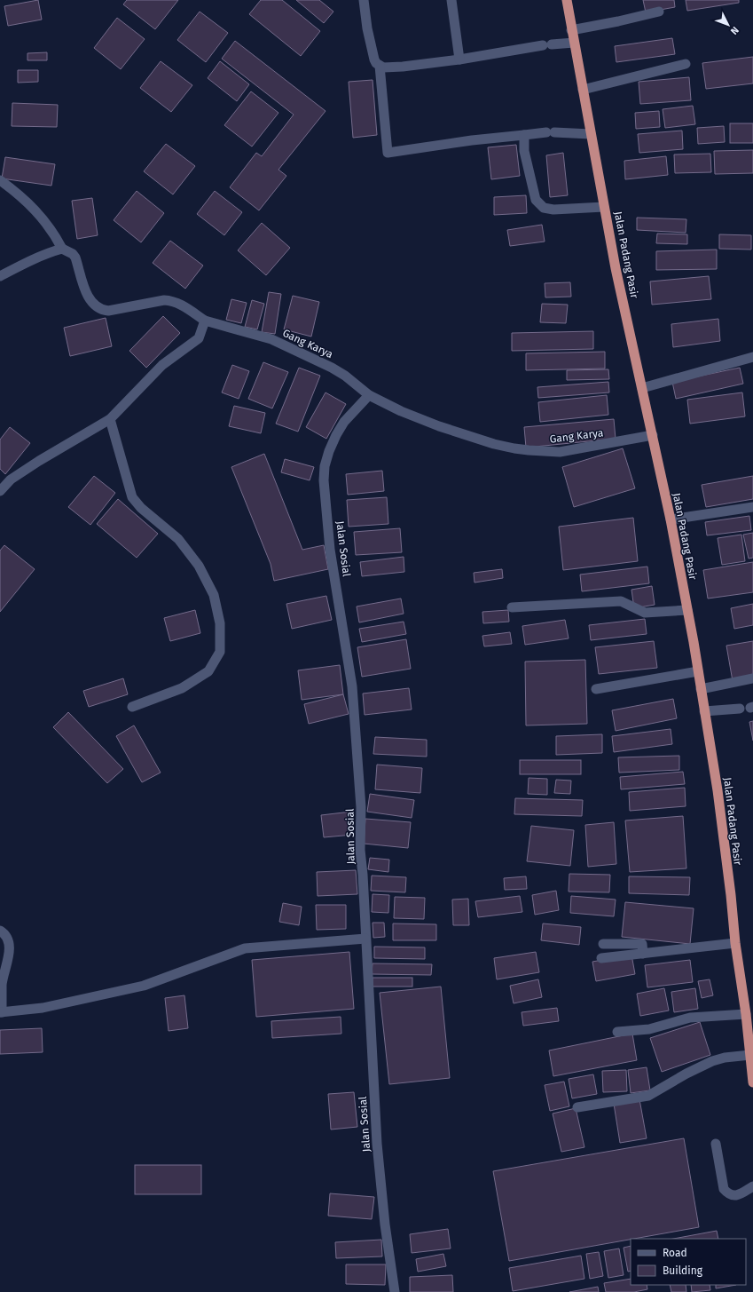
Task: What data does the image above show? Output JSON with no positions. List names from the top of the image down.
{
  "streets": {
    "highway": ["Jalan Padang Pasir"],
    "street": ["Gang Karya", "Jalan Sosial"]
  },
  "crossings": [
    ["Jalan Padang Pasir", "Gang Karya"],
    ["Gang Karya", "Jalan Sosial"]
  ],
  "legend": ["Road", "Building"],
  "north": "bottom right"
}
